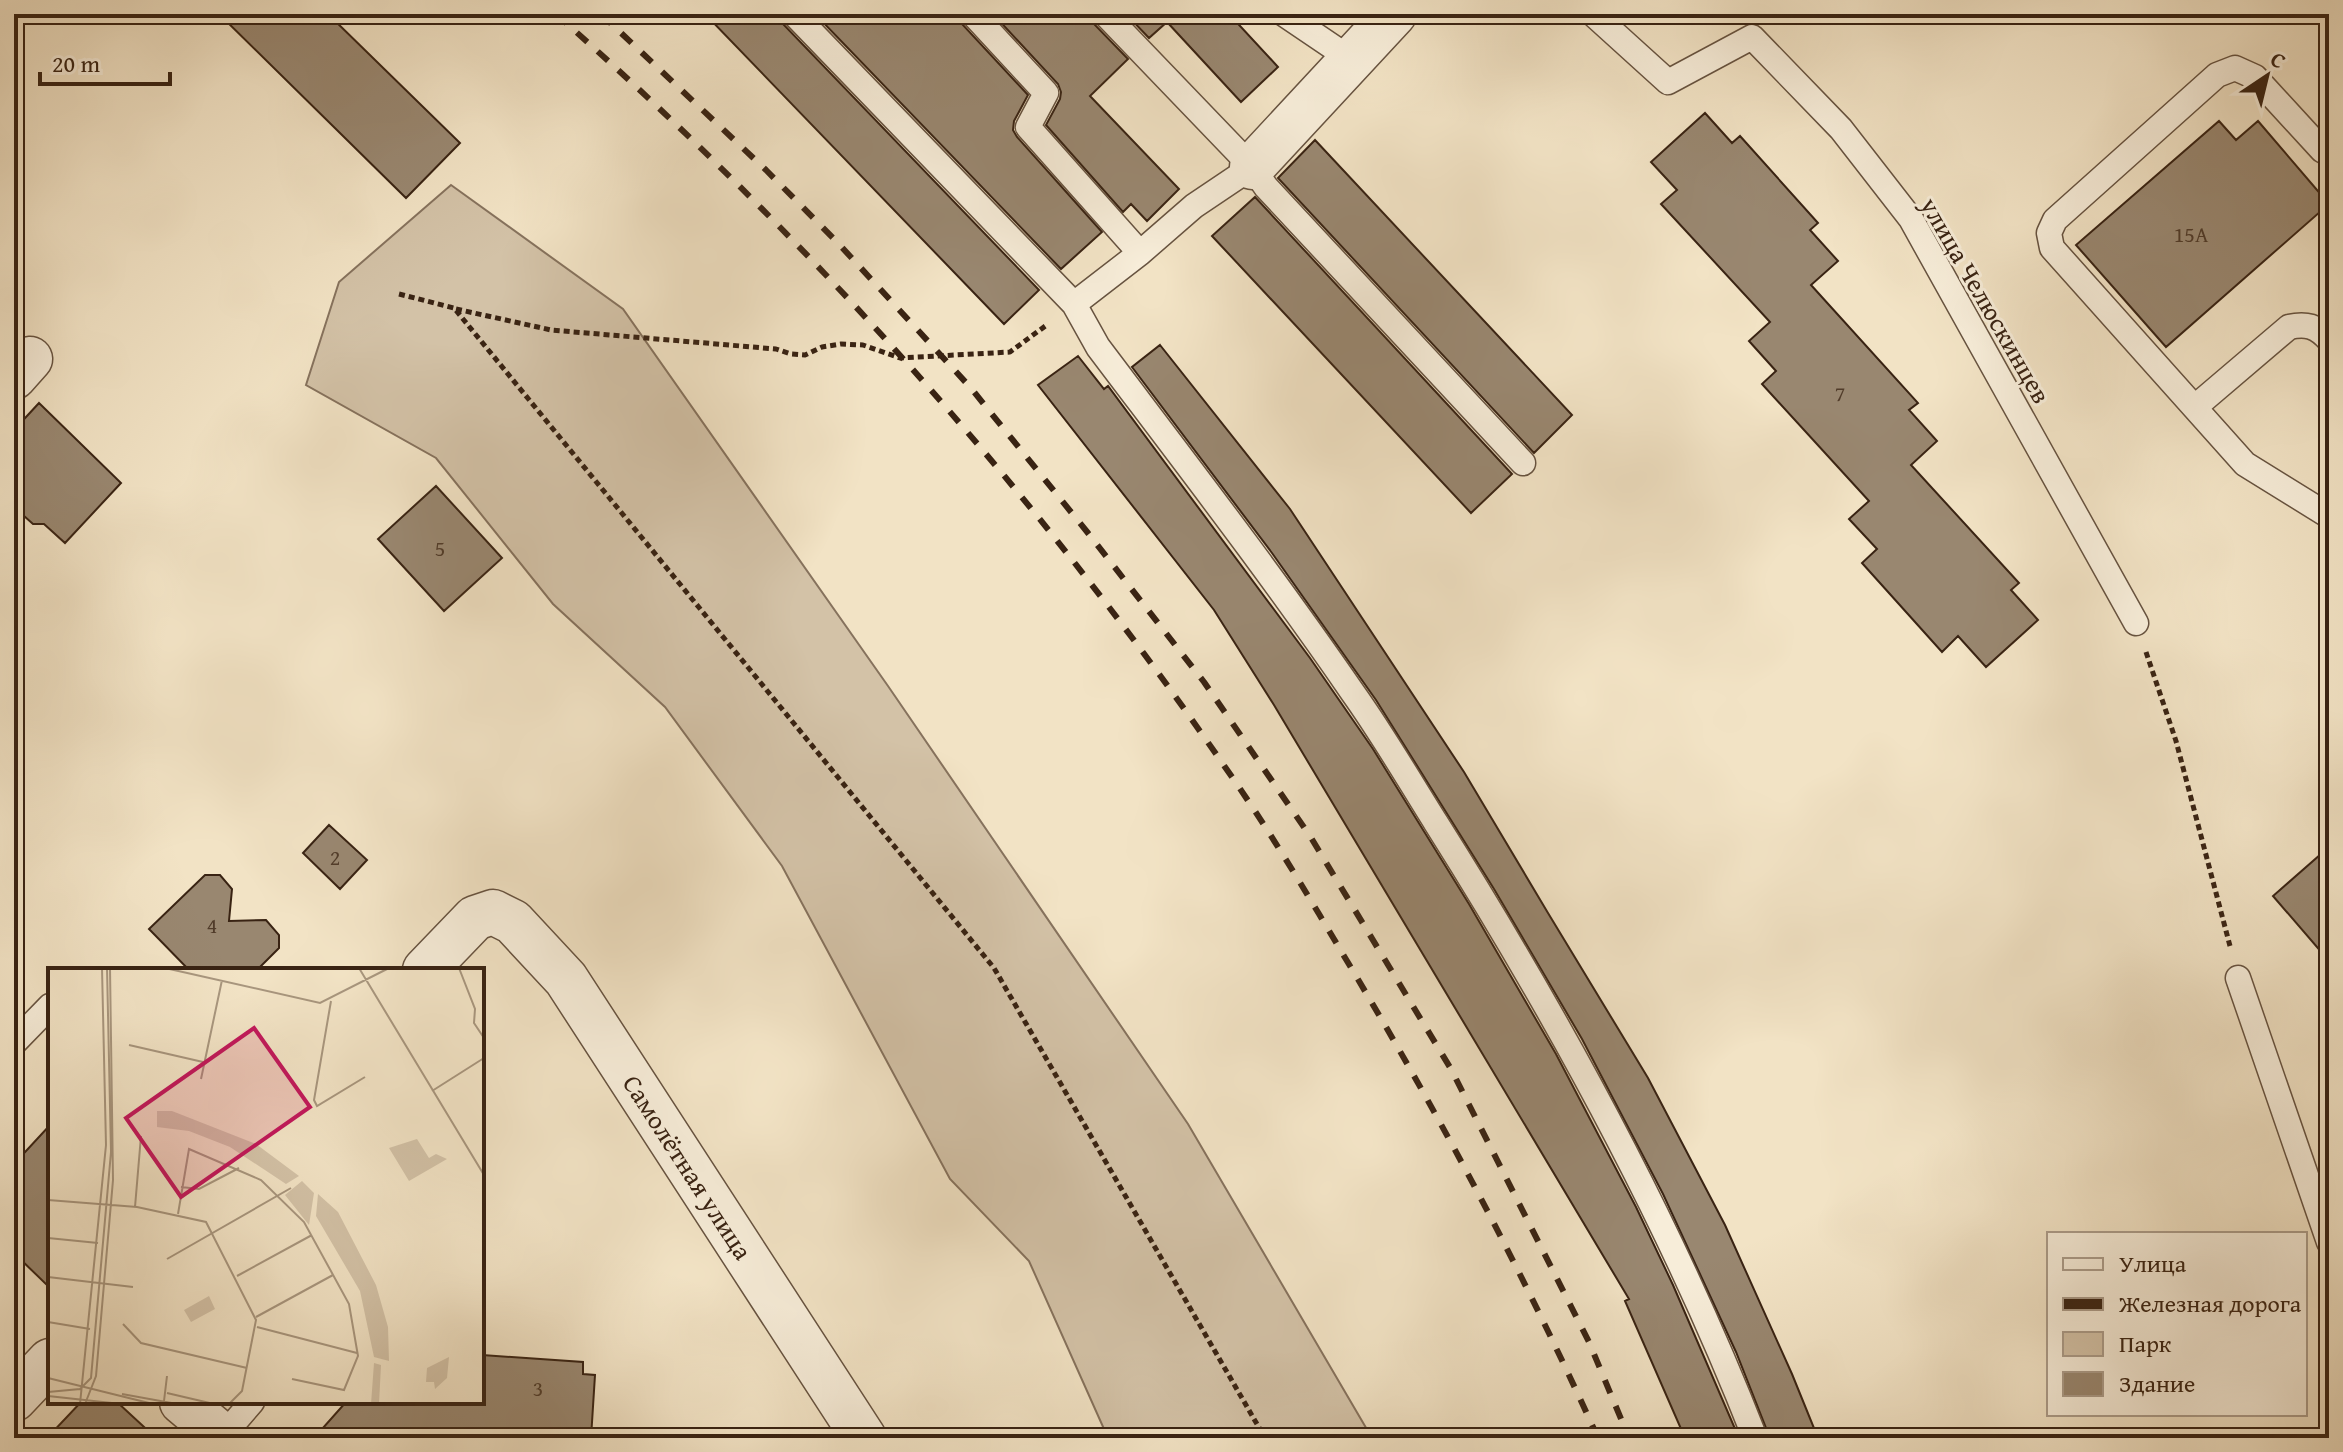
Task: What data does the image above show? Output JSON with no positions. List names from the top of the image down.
{
  "streets": {
    "street": ["Самолётная улица"],
    "lane": ["улица Челюскинцев"]
  },
  "house_numbers": [
    "15А",
    "7",
    "5",
    "2",
    "4",
    "3"
  ],
  "legend": [
    "Улица",
    "Железная дорога",
    "Парк",
    "Здание"
  ],
  "scale_bar": "20 m",
  "north": "top right"
}
